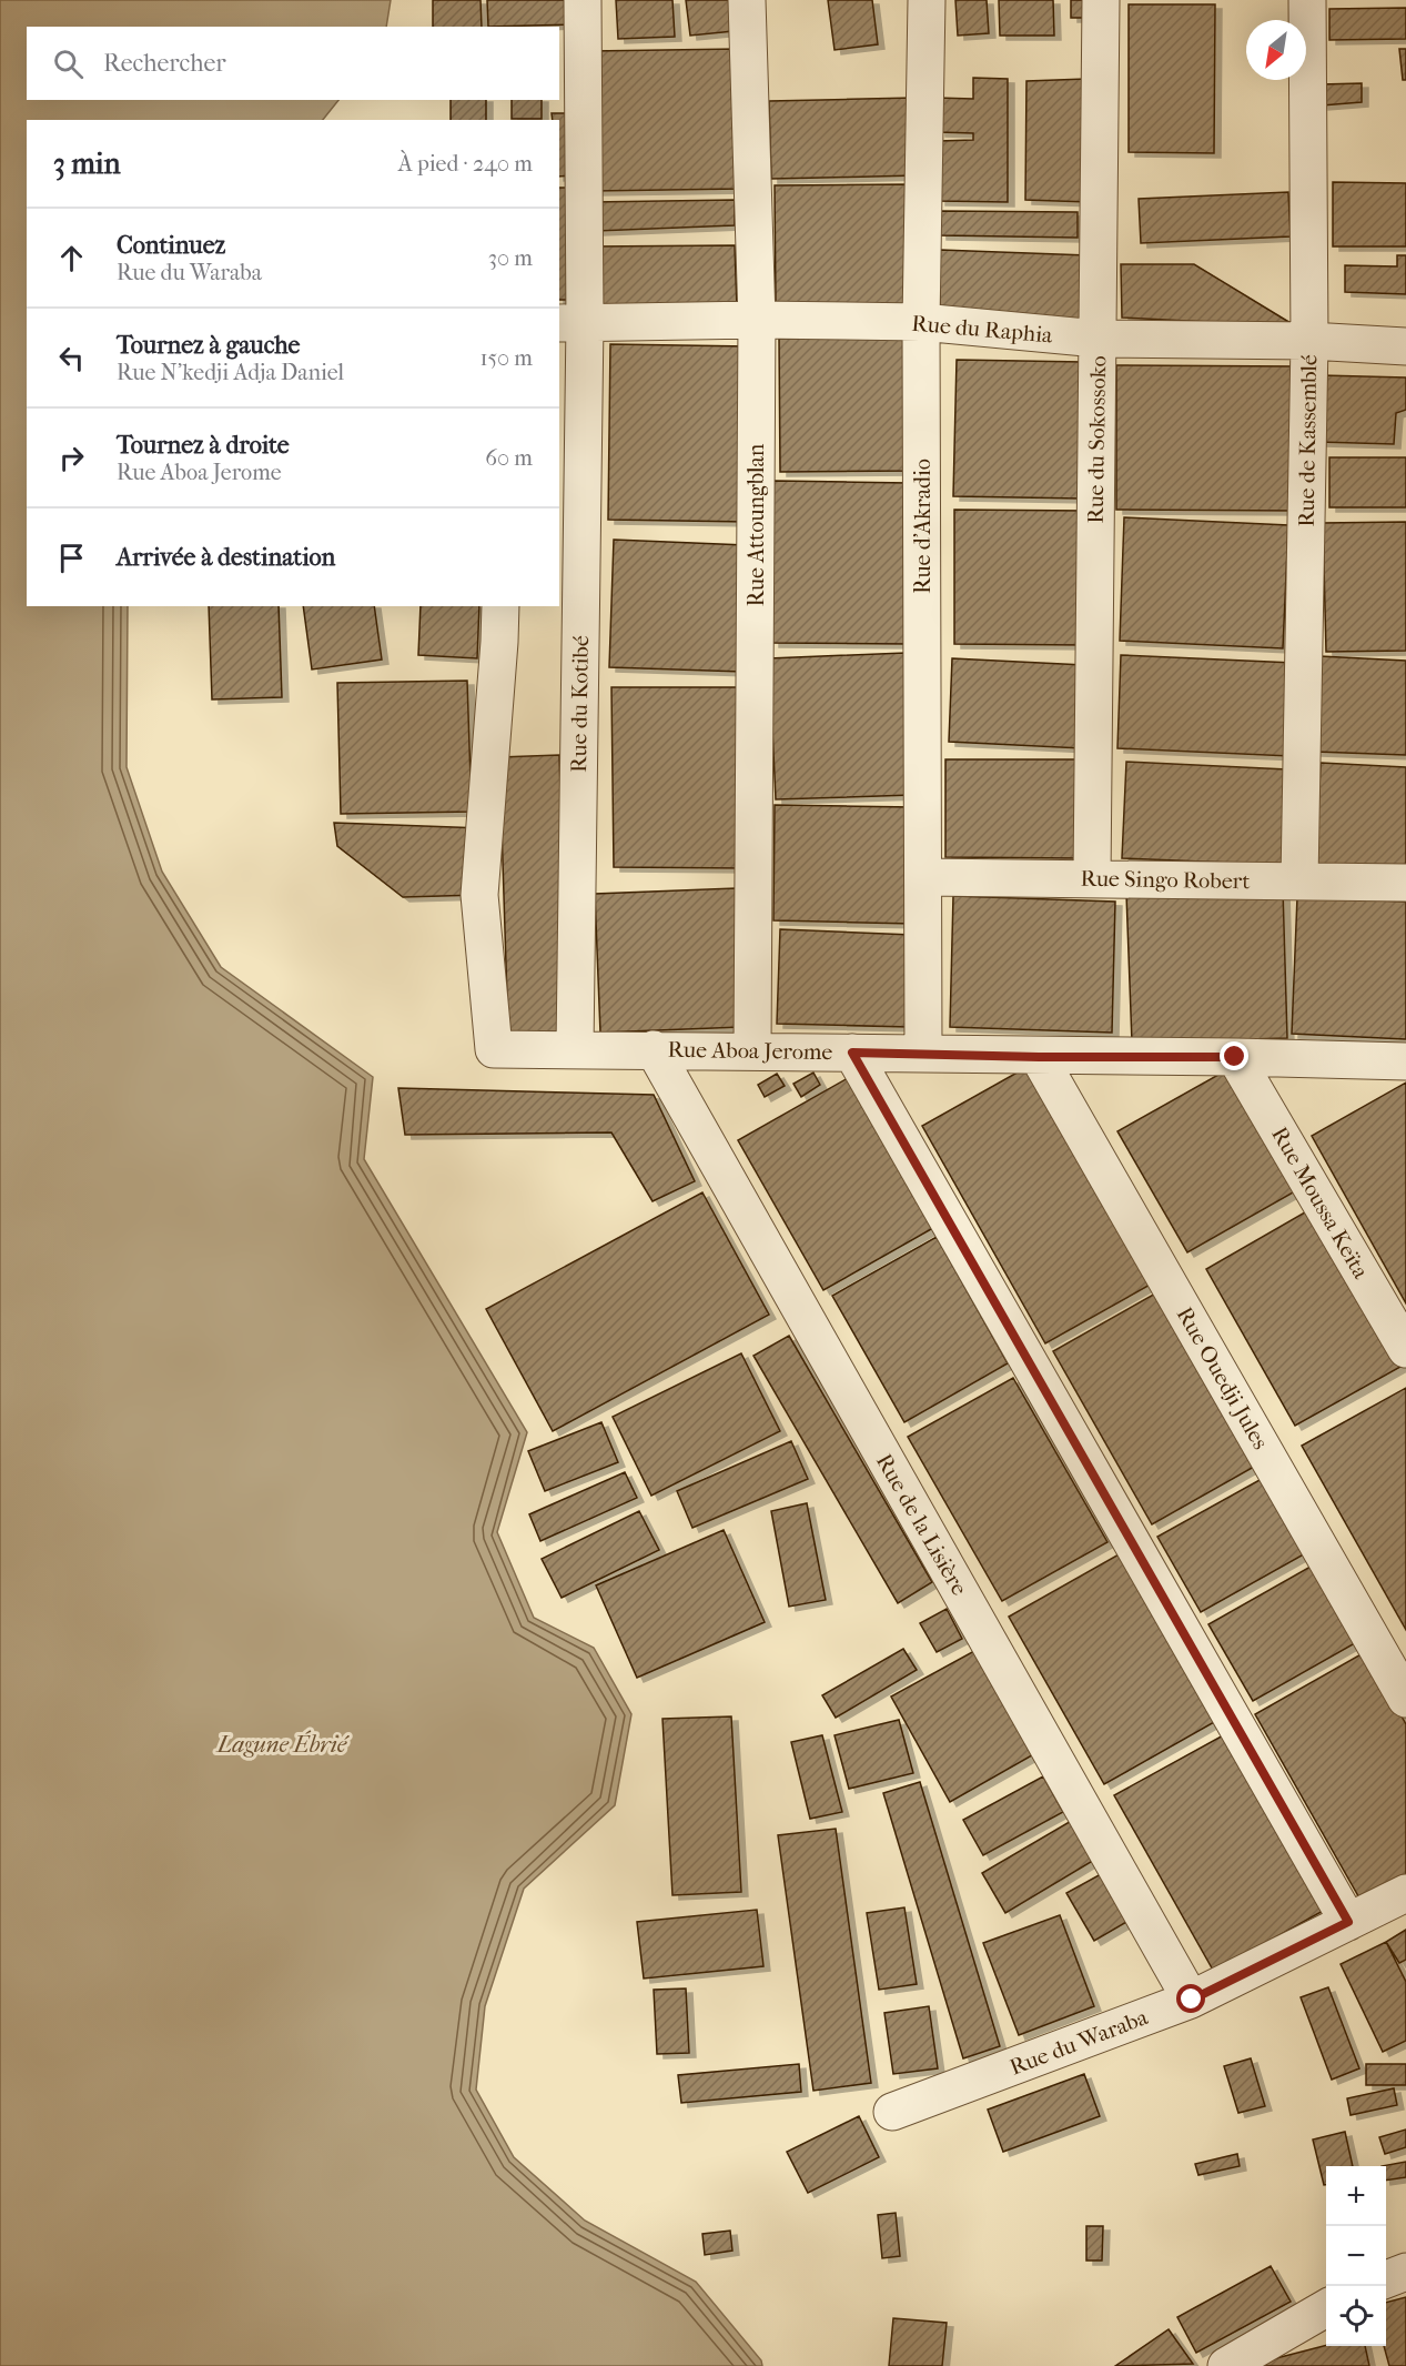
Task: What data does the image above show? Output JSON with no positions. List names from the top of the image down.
{
  "streets": {
    "street": [
      "Rue du Raphia",
      "Rue du Sokossoko",
      "Rue de Kassemblé",
      "Rue Attoungblan",
      "Rue d'Akradio",
      "Rue du Kotibé",
      "Rue Singo Robert",
      "Rue Aboa Jerome",
      "Rue Moussa Keïta",
      "Rue Ouedji Jules",
      "Rue de la Lisière",
      "Rue du Waraba"
    ]
  },
  "crossings": [
    ["Rue du Raphia", "Rue du Sokossoko"],
    ["Rue du Raphia", "Rue de Kassemblé"],
    ["Rue du Raphia", "Rue Attoungblan"],
    ["Rue du Raphia", "Rue d'Akradio"],
    ["Rue du Raphia", "Rue du Kotibé"],
    ["Rue du Sokossoko", "Rue Singo Robert"],
    ["Rue de Kassemblé", "Rue Singo Robert"],
    ["Rue Attoungblan", "Rue Aboa Jerome"],
    ["Rue d'Akradio", "Rue Singo Robert"],
    ["Rue d'Akradio", "Rue Aboa Jerome"],
    ["Rue du Kotibé", "Rue Aboa Jerome"],
    ["Rue Aboa Jerome", "Rue Moussa Keïta"],
    ["Rue Aboa Jerome", "Rue Ouedji Jules"],
    ["Rue Aboa Jerome", "Rue de la Lisière"],
    ["Rue de la Lisière", "Rue du Waraba"]
  ],
  "water": ["Lagune Ébrié"],
  "north": "bottom left",
  "page": {
    "search": "Rechercher",
    "heading": ["3 min", "À pied · 240 m"],
    "list": [
      ["Continuez", "Rue du Waraba", "30 m"],
      ["Tournez à gauche", "Rue N'kedji Adja Daniel", "150 m"],
      ["Tournez à droite", "Rue Aboa Jerome", "60 m"],
      "Arrivée à destination"
    ],
    "map_buttons": ["+", "−"]
  }
}
